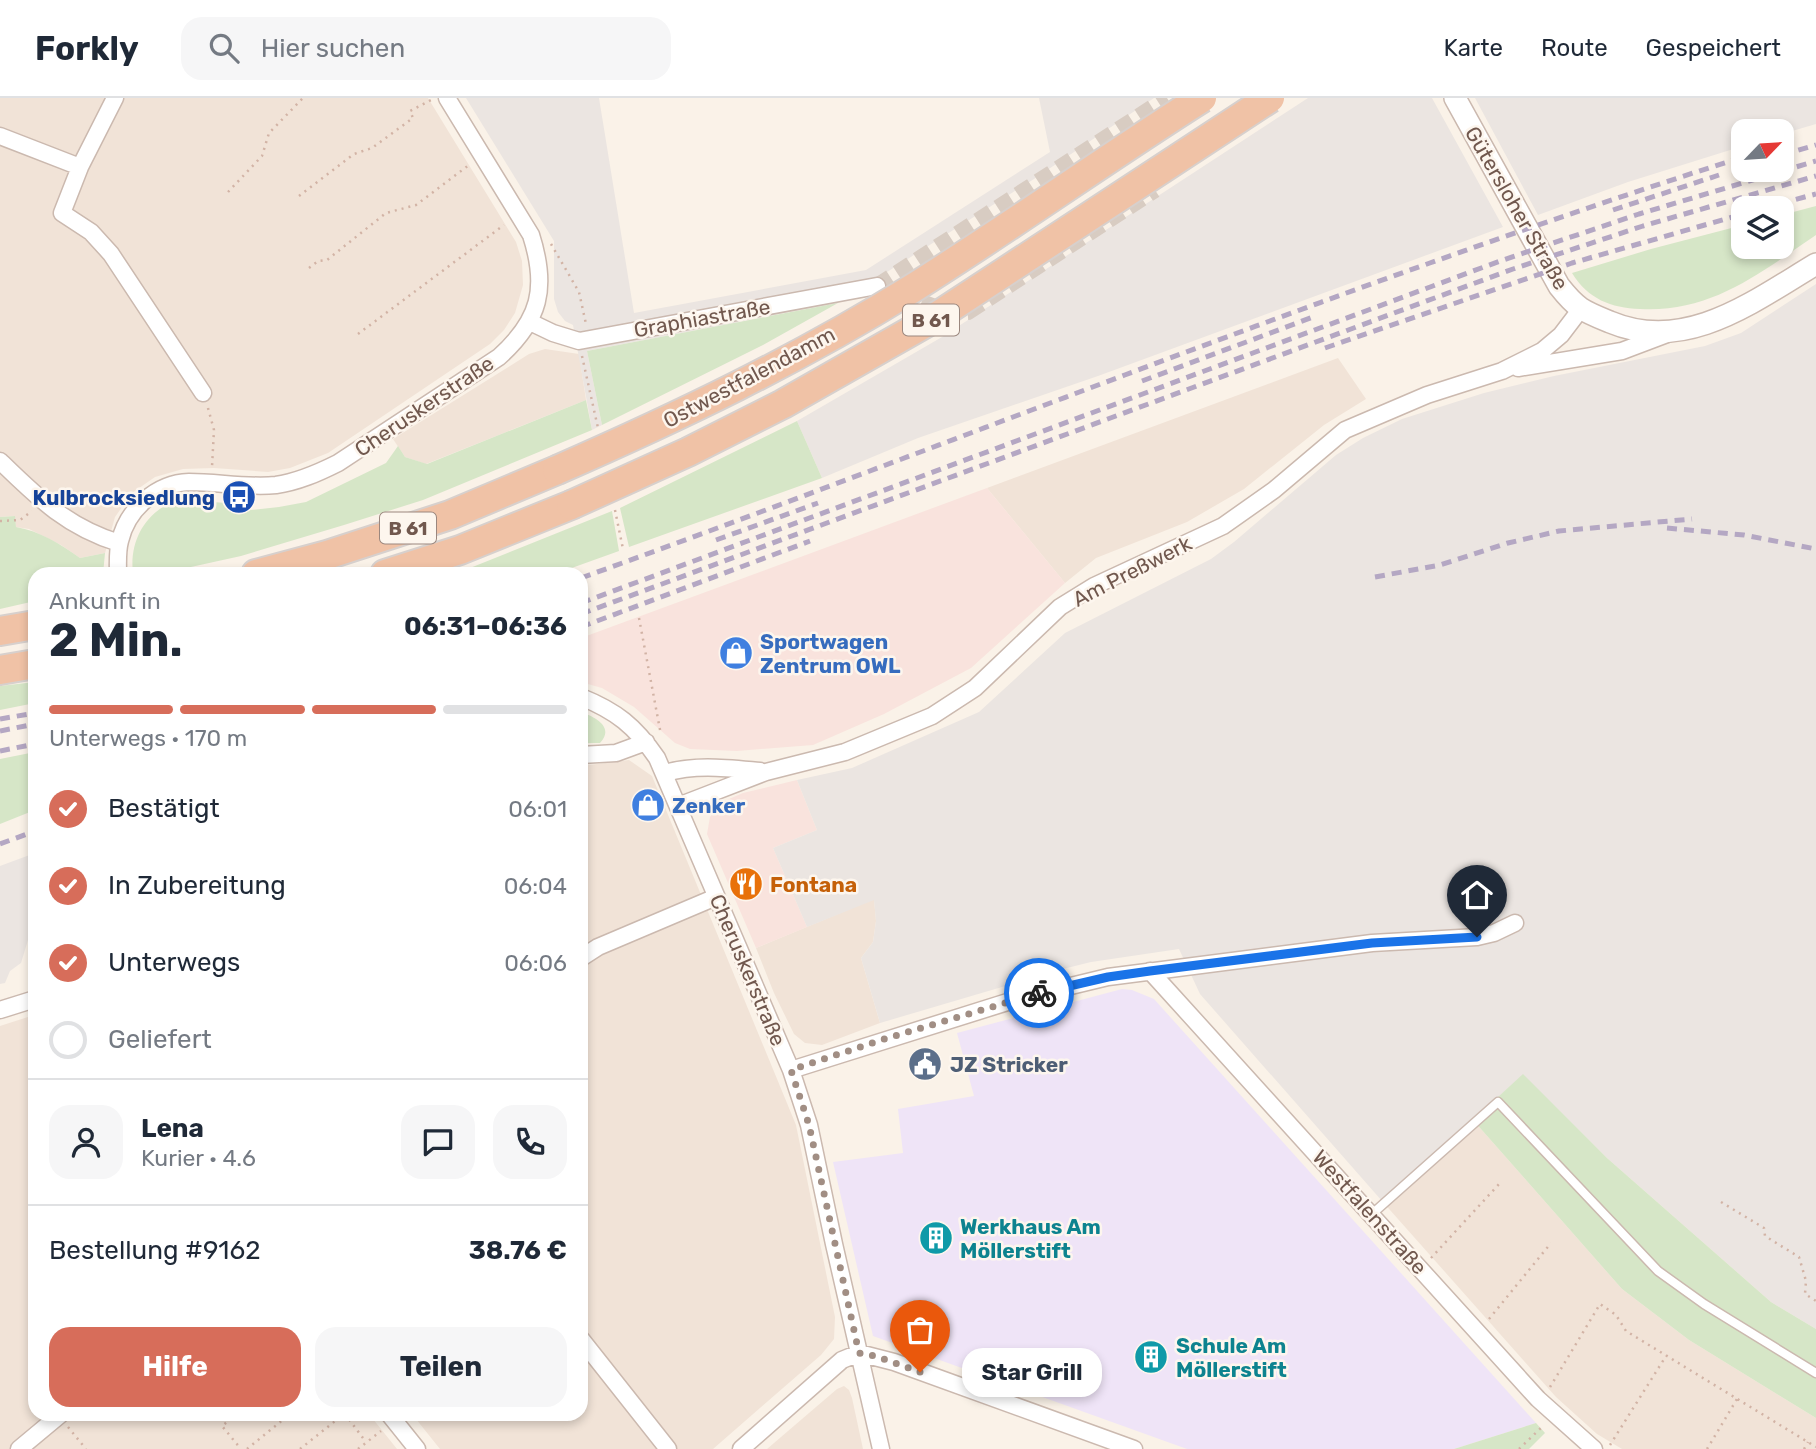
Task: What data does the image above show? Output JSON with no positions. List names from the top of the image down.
{
  "streets": {
    "highway": ["B 61", "Ostwestfalendamm"],
    "street": [
      "Gütersloher Straße",
      "Graphiastraße",
      "Cheruskerstraße",
      "Am Preßwerk",
      "Westfalenstraße"
    ]
  },
  "crossings": [
    ["Gütersloher Straße", "Am Preßwerk"],
    ["Graphiastraße", "Cheruskerstraße"],
    ["Cheruskerstraße", "Am Preßwerk"]
  ],
  "places": {
    "bus stop": ["Kulbrocksiedlung"],
    "shop": ["Sportwagen Zentrum OWL", "Zenker"],
    "restaurant": ["Fontana"],
    "public building": ["JZ Stricker"],
    "building": ["Werkhaus Am Möllerstift", "Schule Am Möllerstift"],
    "other": ["Star Grill"]
  },
  "north": "top right",
  "page": {
    "header": "Forkly",
    "search": "Hier suchen",
    "nav": ["Karte", "Route", "Gespeichert"],
    "heading": ["2 Min.", "Ankunft in", "06:31–06:36"],
    "panel": [
      "Lena",
      "Kurier · 4.6",
      "Bestellung #9162",
      "38.76 €"
    ],
    "bar": "Unterwegs · 170 m",
    "list": [
      ["Bestätigt", "06:01"],
      ["In Zubereitung", "06:04"],
      ["Unterwegs", "06:06"],
      "Geliefert"
    ],
    "buttons": ["Hilfe", "Teilen"],
    "bubble": "Star Grill"
  }
}
